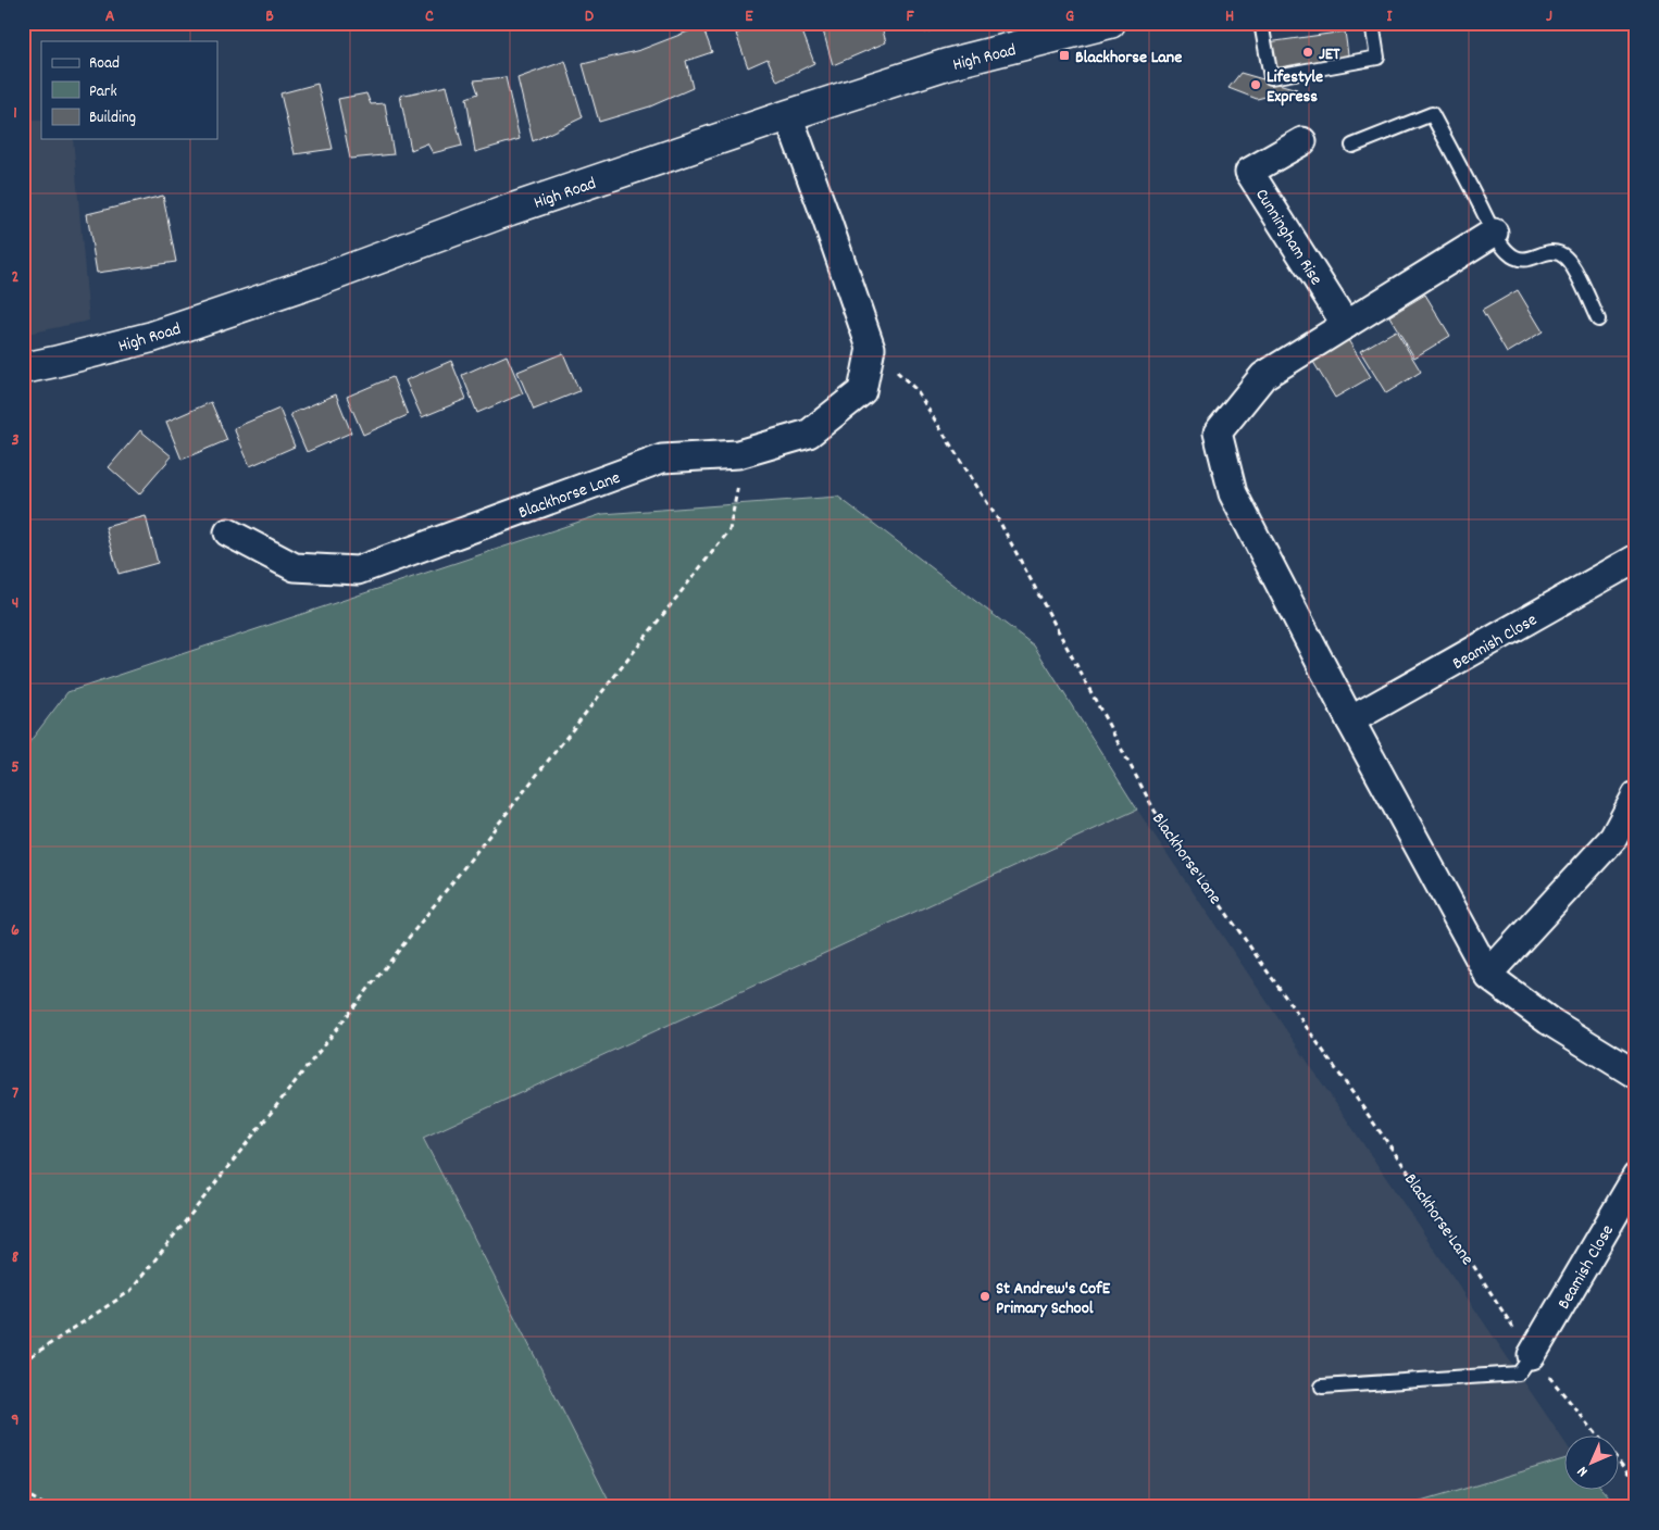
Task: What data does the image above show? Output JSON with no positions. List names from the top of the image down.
{
  "streets": {
    "main road": ["High Road"],
    "street": ["Cunningham Rise", "Blackhorse Lane", "Beamish Close"]
  },
  "crossings": [
    ["High Road", "Blackhorse Lane"],
    ["Blackhorse Lane", "Beamish Close"]
  ],
  "places": {
    "other": ["JET", "Lifestyle Express", "St Andrew's CofE Primary School"],
    "transit": ["Blackhorse Lane"]
  },
  "legend": ["Road", "Park", "Building"],
  "north": "bottom left",
  "grid": {
    "columns": [
      "A",
      "B",
      "C",
      "D",
      "E",
      "F",
      "G",
      "H",
      "I",
      "J"
    ],
    "rows": [
      "1",
      "2",
      "3",
      "4",
      "5",
      "6",
      "7",
      "8",
      "9"
    ]
  }
}
